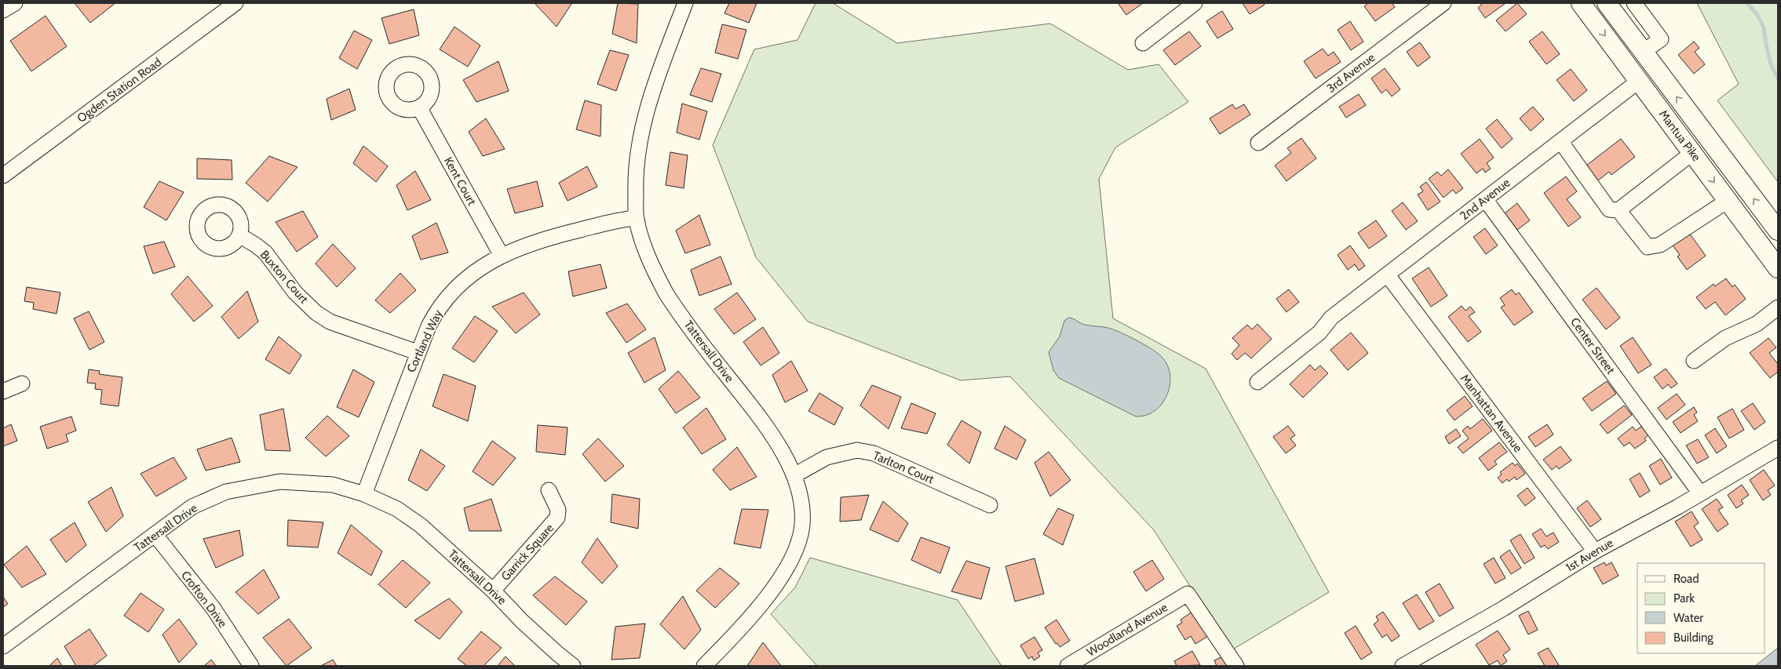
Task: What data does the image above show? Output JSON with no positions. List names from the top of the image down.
{
  "streets": {
    "main road": ["Mantua Pike"],
    "street": [
      "3rd Avenue",
      "Ogden Station Road",
      "Kent Court",
      "2nd Avenue",
      "Buxton Court",
      "Cortland Way",
      "Center Street",
      "Tattersall Drive",
      "Manhattan Avenue",
      "Tarlton Court",
      "Garrick Square",
      "1st Avenue",
      "Crofton Drive",
      "Woodland Avenue"
    ]
  },
  "crossings": [
    ["Mantua Pike", "2nd Avenue"],
    ["Kent Court", "Cortland Way"],
    ["2nd Avenue", "Center Street"],
    ["2nd Avenue", "Manhattan Avenue"],
    ["Buxton Court", "Cortland Way"],
    ["Cortland Way", "Tattersall Drive"],
    ["Center Street", "1st Avenue"],
    ["Tattersall Drive", "Tarlton Court"],
    ["Tattersall Drive", "Garrick Square"],
    ["Tattersall Drive", "Crofton Drive"],
    ["Manhattan Avenue", "1st Avenue"]
  ],
  "legend": [
    "Road",
    "Park",
    "Water",
    "Building"
  ]
}
